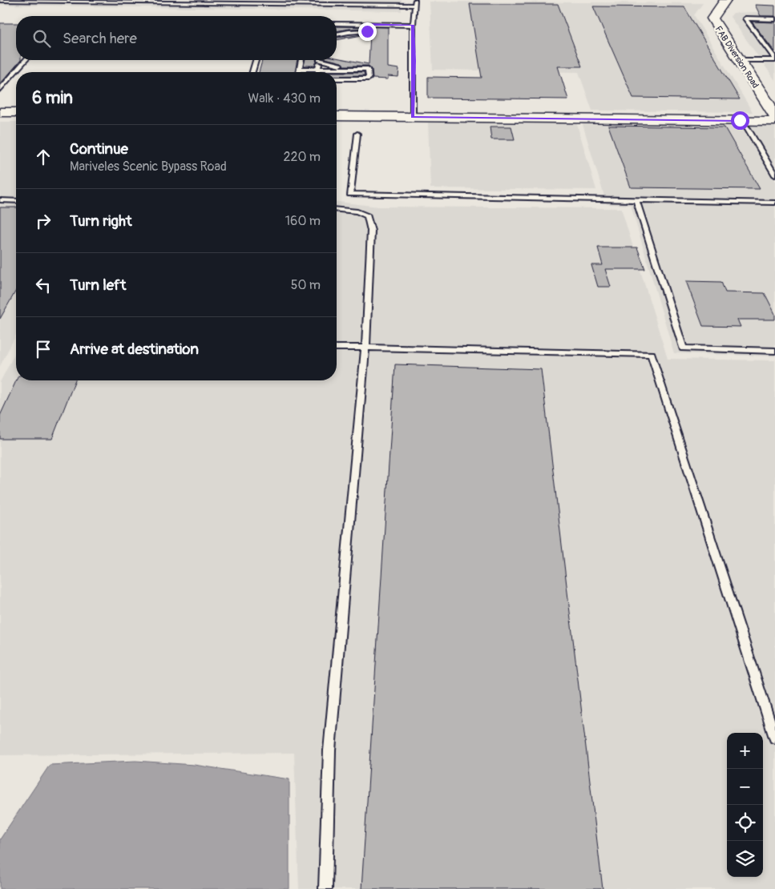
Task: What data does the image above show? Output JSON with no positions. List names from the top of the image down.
{
  "streets": {
    "main road": ["FAB Diversion Road"]
  },
  "page": {
    "search": "Search here",
    "heading": ["6 min", "Walk · 430 m"],
    "list": [
      ["Continue", "Mariveles Scenic Bypass Road", "220 m"],
      ["Turn right", "160 m"],
      ["Turn left", "50 m"],
      "Arrive at destination"
    ],
    "map_buttons": ["+", "−"]
  }
}
